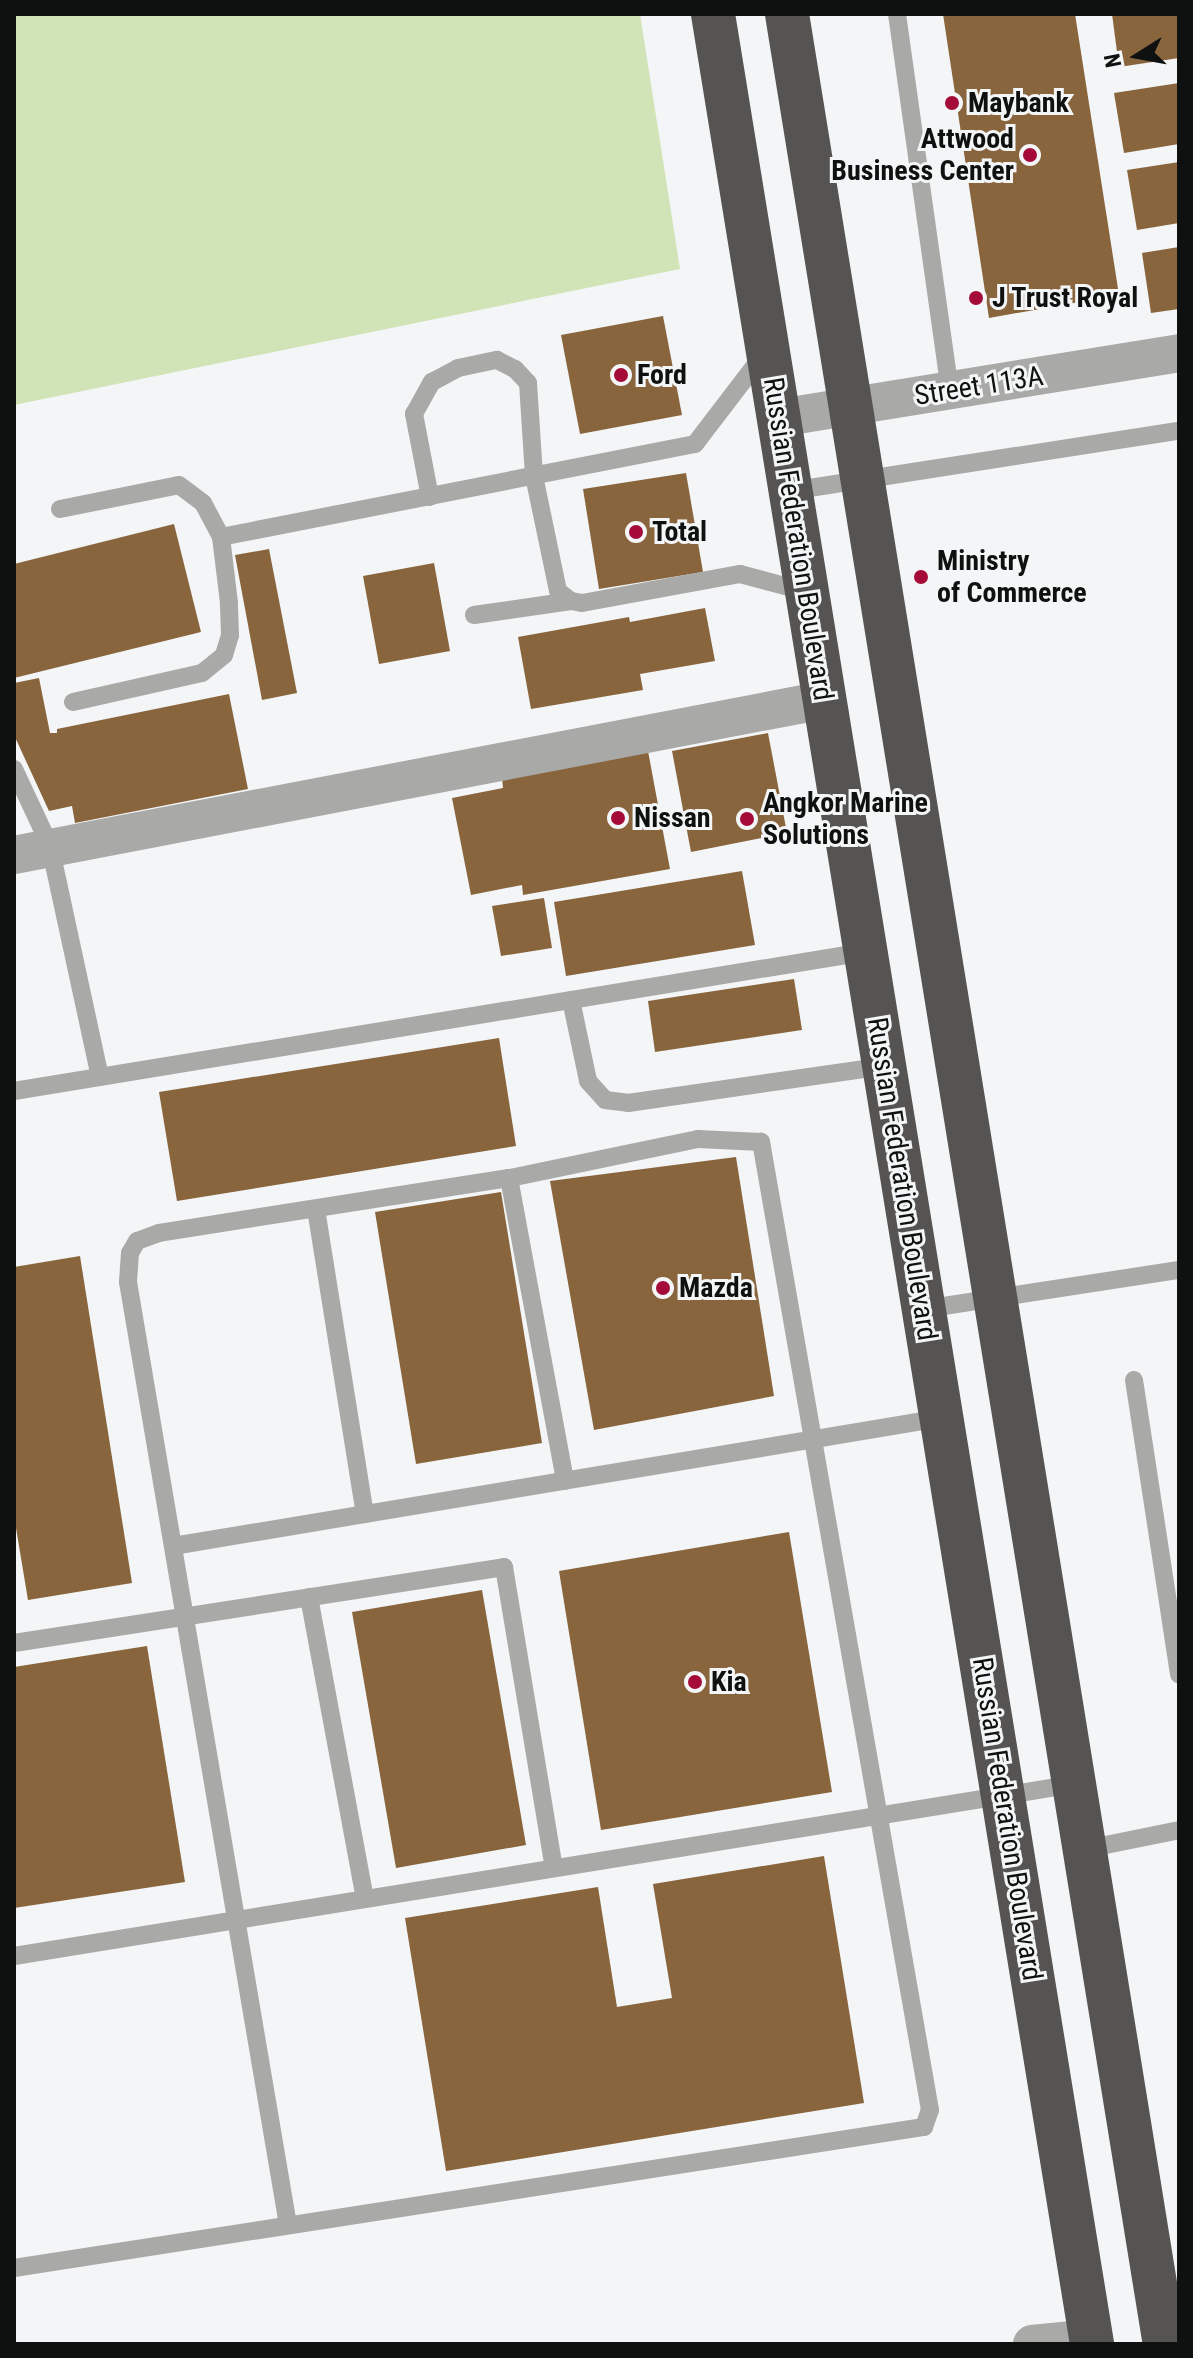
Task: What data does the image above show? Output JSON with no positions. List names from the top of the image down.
{
  "streets": {
    "highway": ["Russian Federation Boulevard"],
    "street": ["Street 113A"]
  },
  "crossings": [
    ["Street 113A", "Russian Federation Boulevard"]
  ],
  "places": [
    "Maybank",
    "Attwood Business Center",
    "J Trust Royal",
    "Ford",
    "Total",
    "Ministry of Commerce",
    "Nissan",
    "Angkor Marine Solutions",
    "Mazda",
    "Kia"
  ],
  "north": "left"
}
